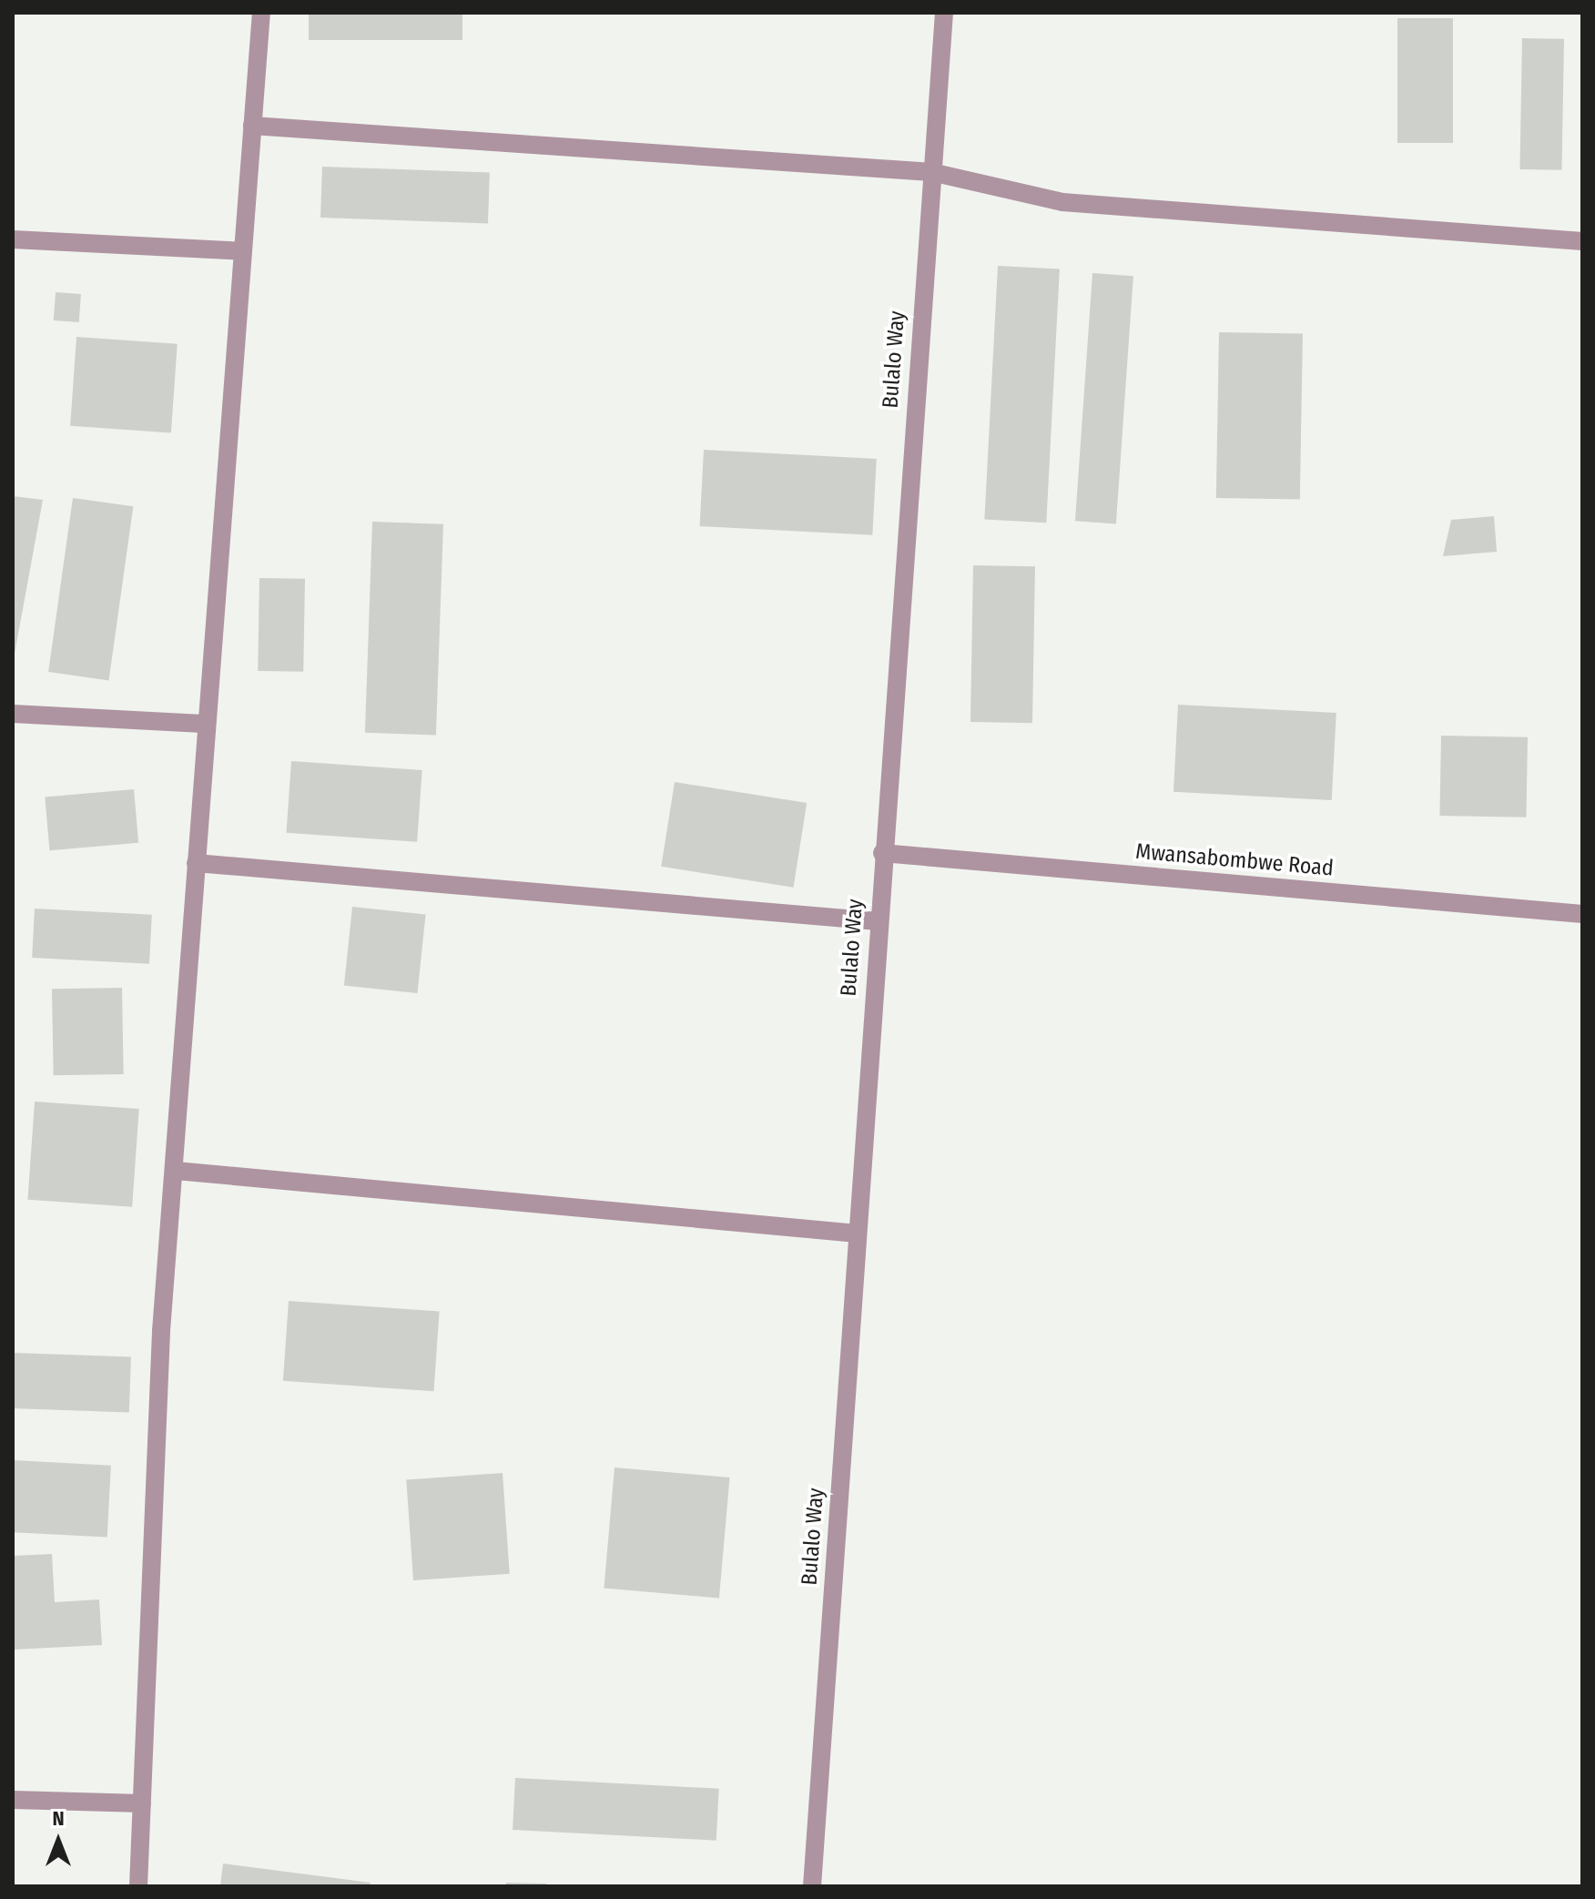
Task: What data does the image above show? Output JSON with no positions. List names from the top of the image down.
{
  "streets": {
    "street": ["Bulalo Way", "Mwansabombwe Road"]
  },
  "crossings": [
    ["Bulalo Way", "Mwansabombwe Road"]
  ],
  "north": "top"
}
